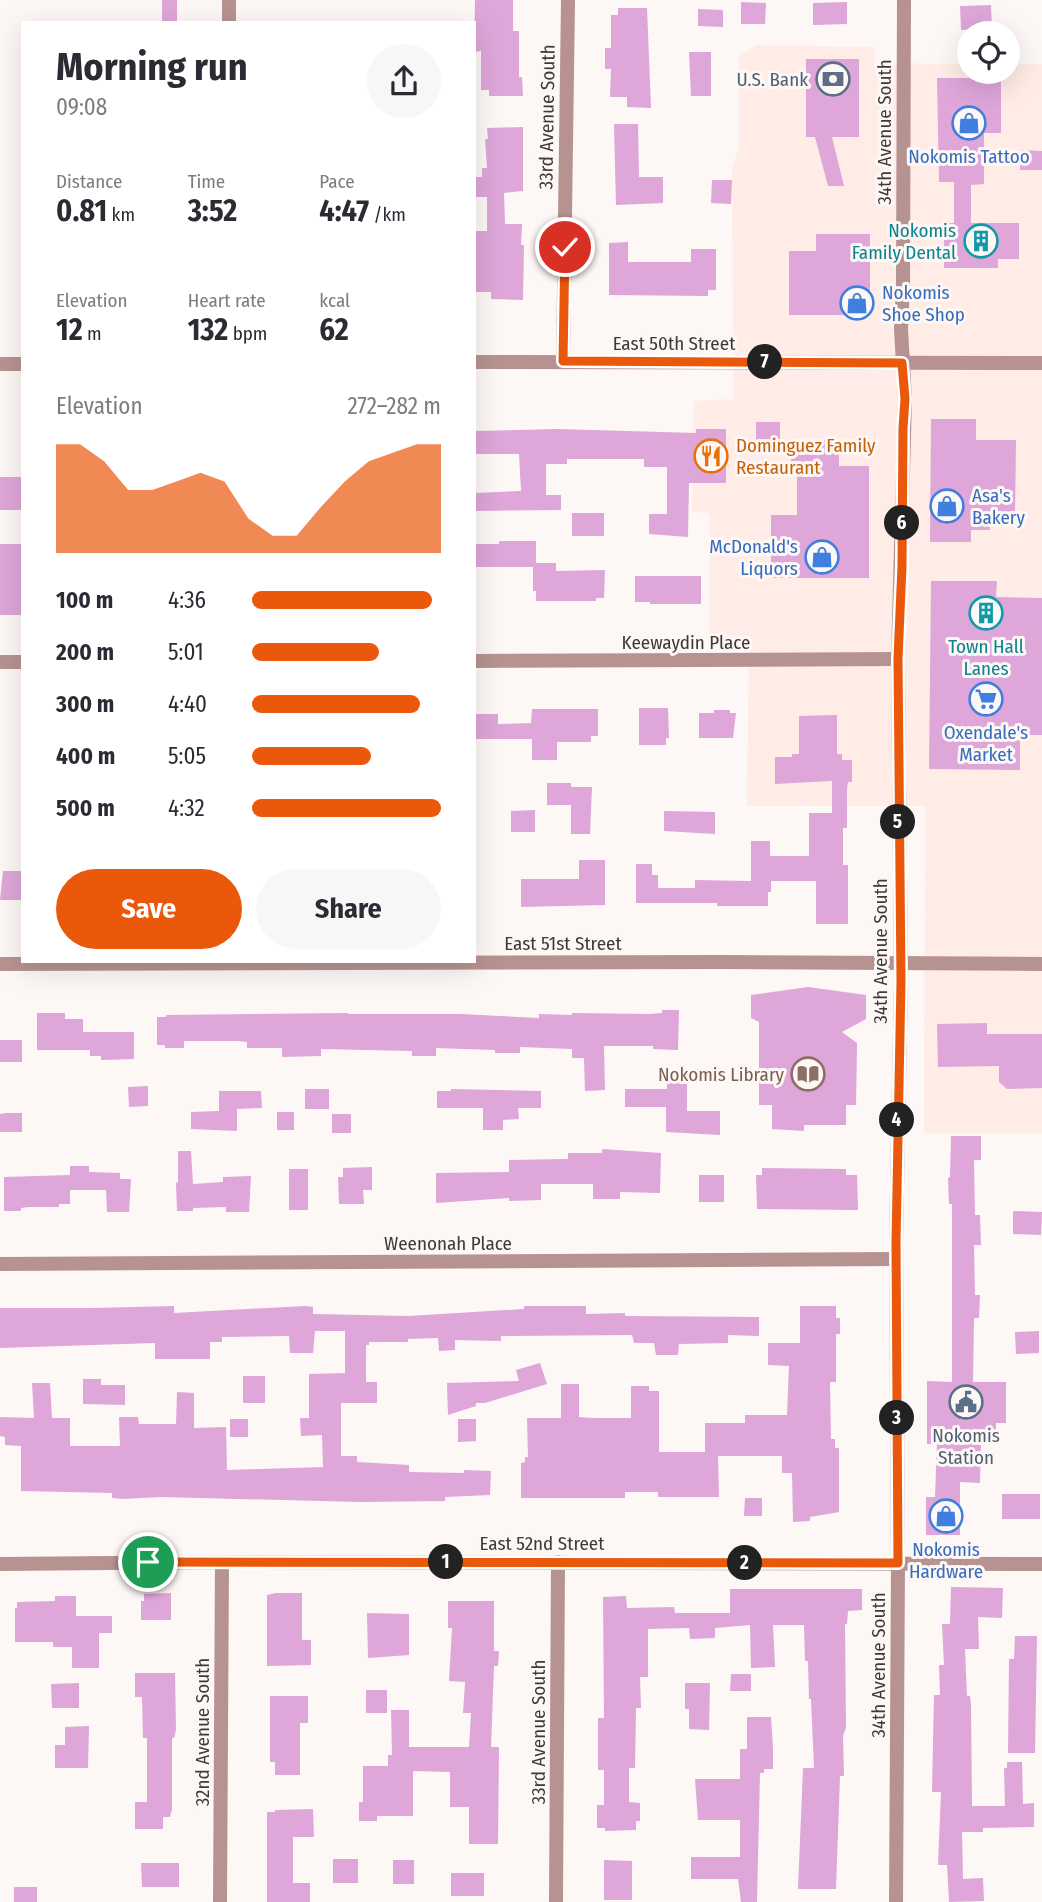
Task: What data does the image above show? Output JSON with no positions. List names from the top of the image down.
{
  "streets": {
    "street": [
      "33rd Avenue South",
      "34th Avenue South",
      "East 50th Street",
      "Keewaydin Place",
      "East 51st Street",
      "Weenonah Place",
      "East 52nd Street",
      "32nd Avenue South"
    ]
  },
  "crossings": [
    ["33rd Avenue South", "East 50th Street"],
    ["33rd Avenue South", "East 52nd Street"],
    ["34th Avenue South", "East 50th Street"],
    ["34th Avenue South", "Keewaydin Place"],
    ["34th Avenue South", "East 51st Street"],
    ["34th Avenue South", "Weenonah Place"],
    ["34th Avenue South", "East 52nd Street"],
    ["East 52nd Street", "32nd Avenue South"]
  ],
  "places": {
    "bank": ["U.S. Bank"],
    "shop": [
      "Nokomis Tattoo",
      "Nokomis Shoe Shop",
      "Asa's Bakery",
      "McDonald's Liquors",
      "Nokomis Hardware"
    ],
    "building": ["Nokomis Family Dental", "Town Hall Lanes"],
    "restaurant": ["Dominguez Family Restaurant"],
    "supermarket": ["Oxendale's Market"],
    "library": ["Nokomis Library"],
    "public building": ["Nokomis Station"]
  },
  "page": {
    "heading": ["Morning run", "09:08"],
    "stats": [
      ["Distance", "0.81 km"],
      ["Time", "3:52"],
      ["Pace", "4:47 /km"],
      ["Elevation", "12 m"],
      ["Heart rate", "132 bpm"],
      ["kcal", "62"]
    ],
    "pins": [
      "7",
      "6",
      "5",
      "4",
      "3",
      "1",
      "2"
    ],
    "chart": ["Elevation", "272–282 m"],
    "list": [
      {
        "name": "100 m",
        "note": "4:36"
      },
      {
        "name": "200 m",
        "note": "5:01"
      },
      {
        "name": "300 m",
        "note": "4:40"
      },
      {
        "name": "400 m",
        "note": "5:05"
      },
      {
        "name": "500 m",
        "note": "4:32"
      }
    ],
    "buttons": ["Save", "Share"]
  }
}
